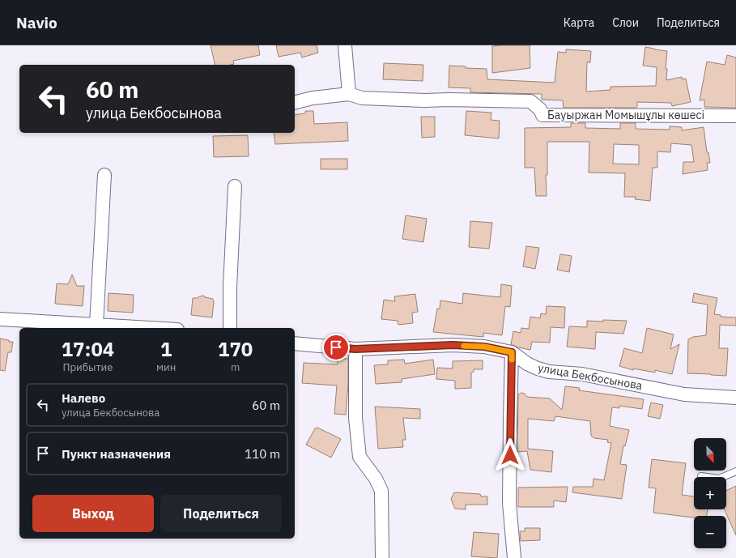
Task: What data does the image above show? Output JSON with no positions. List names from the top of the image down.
{
  "streets": {
    "street": ["Бауыржан Момышұлы көшесі", "улица Бекбосынова"]
  },
  "north": "bottom right",
  "page": {
    "header": "Navio",
    "nav": ["Карта", "Слои", "Поделиться"],
    "turn": ["60 m", "улица Бекбосынова"],
    "eta": [
      "17:04",
      "Прибытие",
      "1",
      "мин",
      "170",
      "m"
    ],
    "list": [
      {
        "name": "Налево",
        "note": "улица Бекбосынова",
        "value": "60 m"
      },
      {
        "name": "Пункт назначения",
        "value": "110 m"
      }
    ],
    "map_buttons": ["+", "−"],
    "buttons": ["Выход", "Поделиться"]
  }
}
